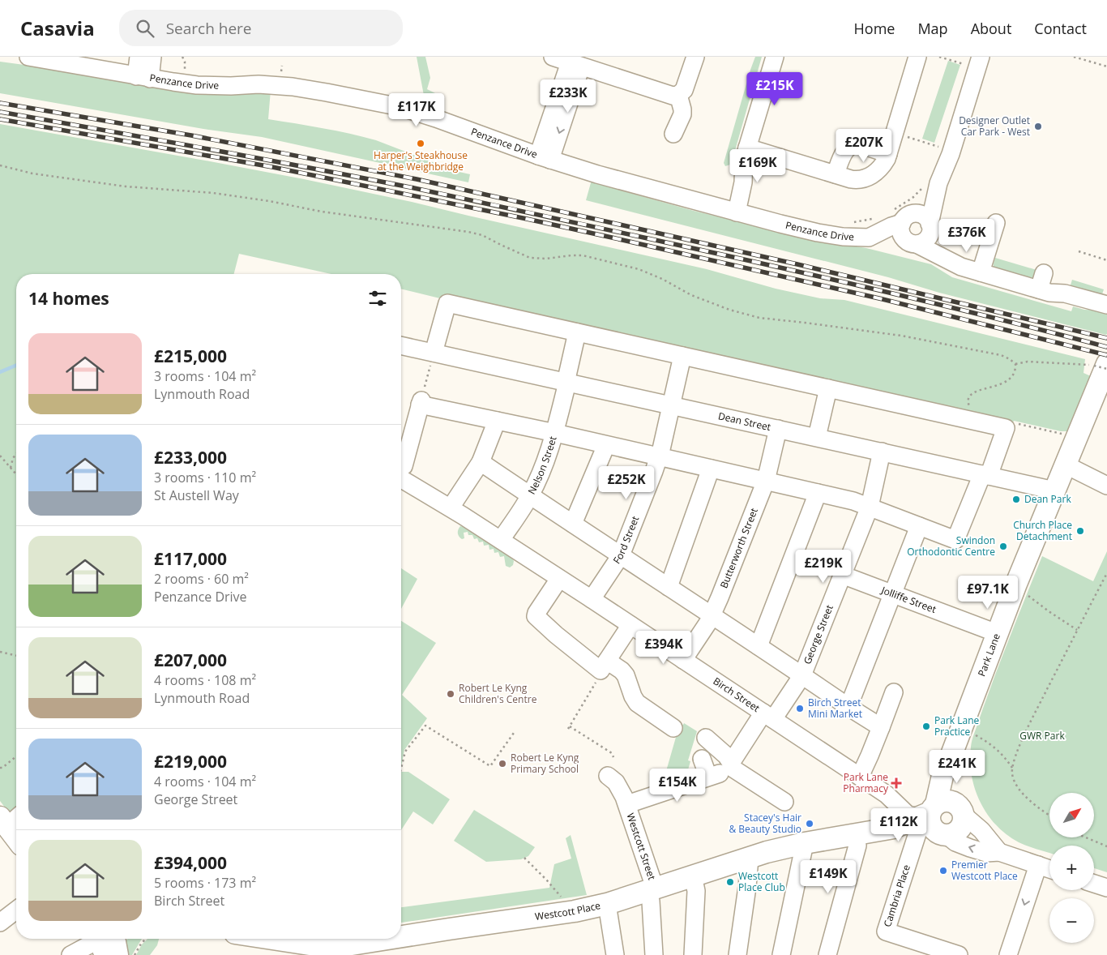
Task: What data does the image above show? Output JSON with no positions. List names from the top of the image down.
{
  "streets": {
    "main road": ["Park Lane", "Westcott Place"],
    "street": [
      "Penzance Drive",
      "Dean Street",
      "Nelson Street",
      "Ford Street",
      "Butterworth Street",
      "Jolliffe Street",
      "George Street",
      "Birch Street",
      "Westcott Street",
      "Cambria Place"
    ]
  },
  "crossings": [
    ["Dean Street", "Nelson Street"],
    ["Dean Street", "Ford Street"],
    ["Dean Street", "Butterworth Street"],
    ["Dean Street", "George Street"],
    ["Dean Street", "Park Lane"],
    ["Nelson Street", "Birch Street"],
    ["Ford Street", "Birch Street"],
    ["Butterworth Street", "Birch Street"],
    ["Jolliffe Street", "George Street"],
    ["Jolliffe Street", "Park Lane"],
    ["George Street", "Birch Street"],
    ["George Street", "Westcott Street"],
    ["Park Lane", "Birch Street"],
    ["Park Lane", "Cambria Place"],
    ["Park Lane", "Westcott Place"],
    ["Birch Street", "Cambria Place"],
    ["Birch Street", "Westcott Place"],
    ["Westcott Street", "Westcott Place"],
    ["Cambria Place", "Westcott Place"]
  ],
  "parks": ["GWR Park"],
  "places": {
    "other": [
      "Designer Outlet Car Park - West",
      "Harper's Steakhouse at the Weighbridge",
      "Dean Park",
      "Church Place Detachment",
      "Swindon Orthodontic Centre",
      "Robert Le Kyng Children's Centre",
      "Birch Street Mini Market",
      "Park Lane Practice",
      "Robert Le Kyng Primary School",
      "Stacey's Hair & Beauty Studio",
      "Premier Westcott Place",
      "Westcott Place Club"
    ],
    "health": ["Park Lane Pharmacy"]
  },
  "north": "top right",
  "page": {
    "header": "Casavia",
    "search": "Search here",
    "nav": [
      "Home",
      "Map",
      "About",
      "Contact"
    ],
    "price": [
      "£215K",
      "£233K",
      "£117K",
      "£207K",
      "£169K",
      "£376K",
      "£252K",
      "£219K",
      "£97.1K",
      "£394K",
      "£241K",
      "£154K",
      "£112K",
      "£149K"
    ],
    "heading": "14 homes",
    "list": [
      {
        "name": "£215,000",
        "note": "3 rooms · 104 m² · Lynmouth Road"
      },
      {
        "name": "£233,000",
        "note": "3 rooms · 110 m² · St Austell Way"
      },
      {
        "name": "£117,000",
        "note": "2 rooms · 60 m² · Penzance Drive"
      },
      {
        "name": "£207,000",
        "note": "4 rooms · 108 m² · Lynmouth Road"
      },
      {
        "name": "£219,000",
        "note": "4 rooms · 104 m² · George Street"
      },
      {
        "name": "£394,000",
        "note": "5 rooms · 173 m² · Birch Street"
      }
    ],
    "map_buttons": ["+", "−"]
  }
}
